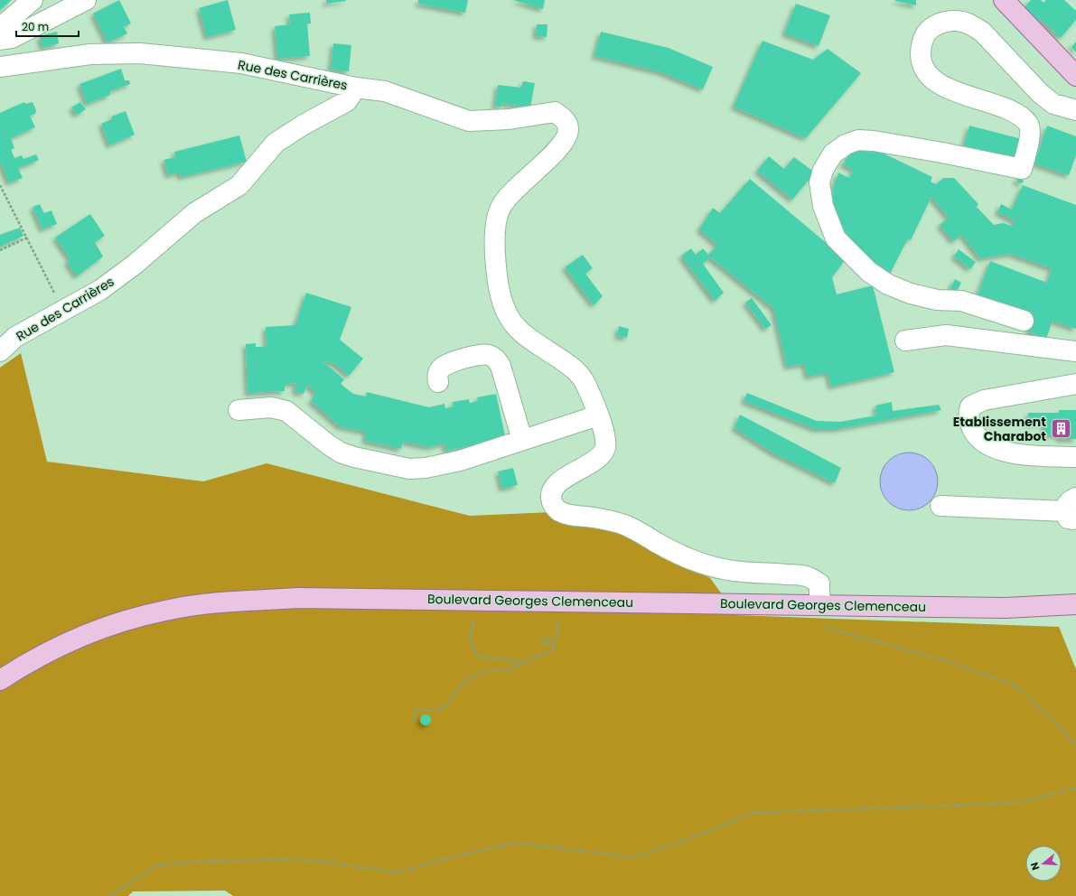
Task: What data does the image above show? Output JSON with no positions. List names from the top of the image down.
{
  "streets": {
    "main road": ["Boulevard Georges Clemenceau"],
    "street": ["Rue des Carrières"]
  },
  "places": {
    "building": ["Etablissement Charabot"]
  },
  "scale_bar": "20 m",
  "north": "left"
}
